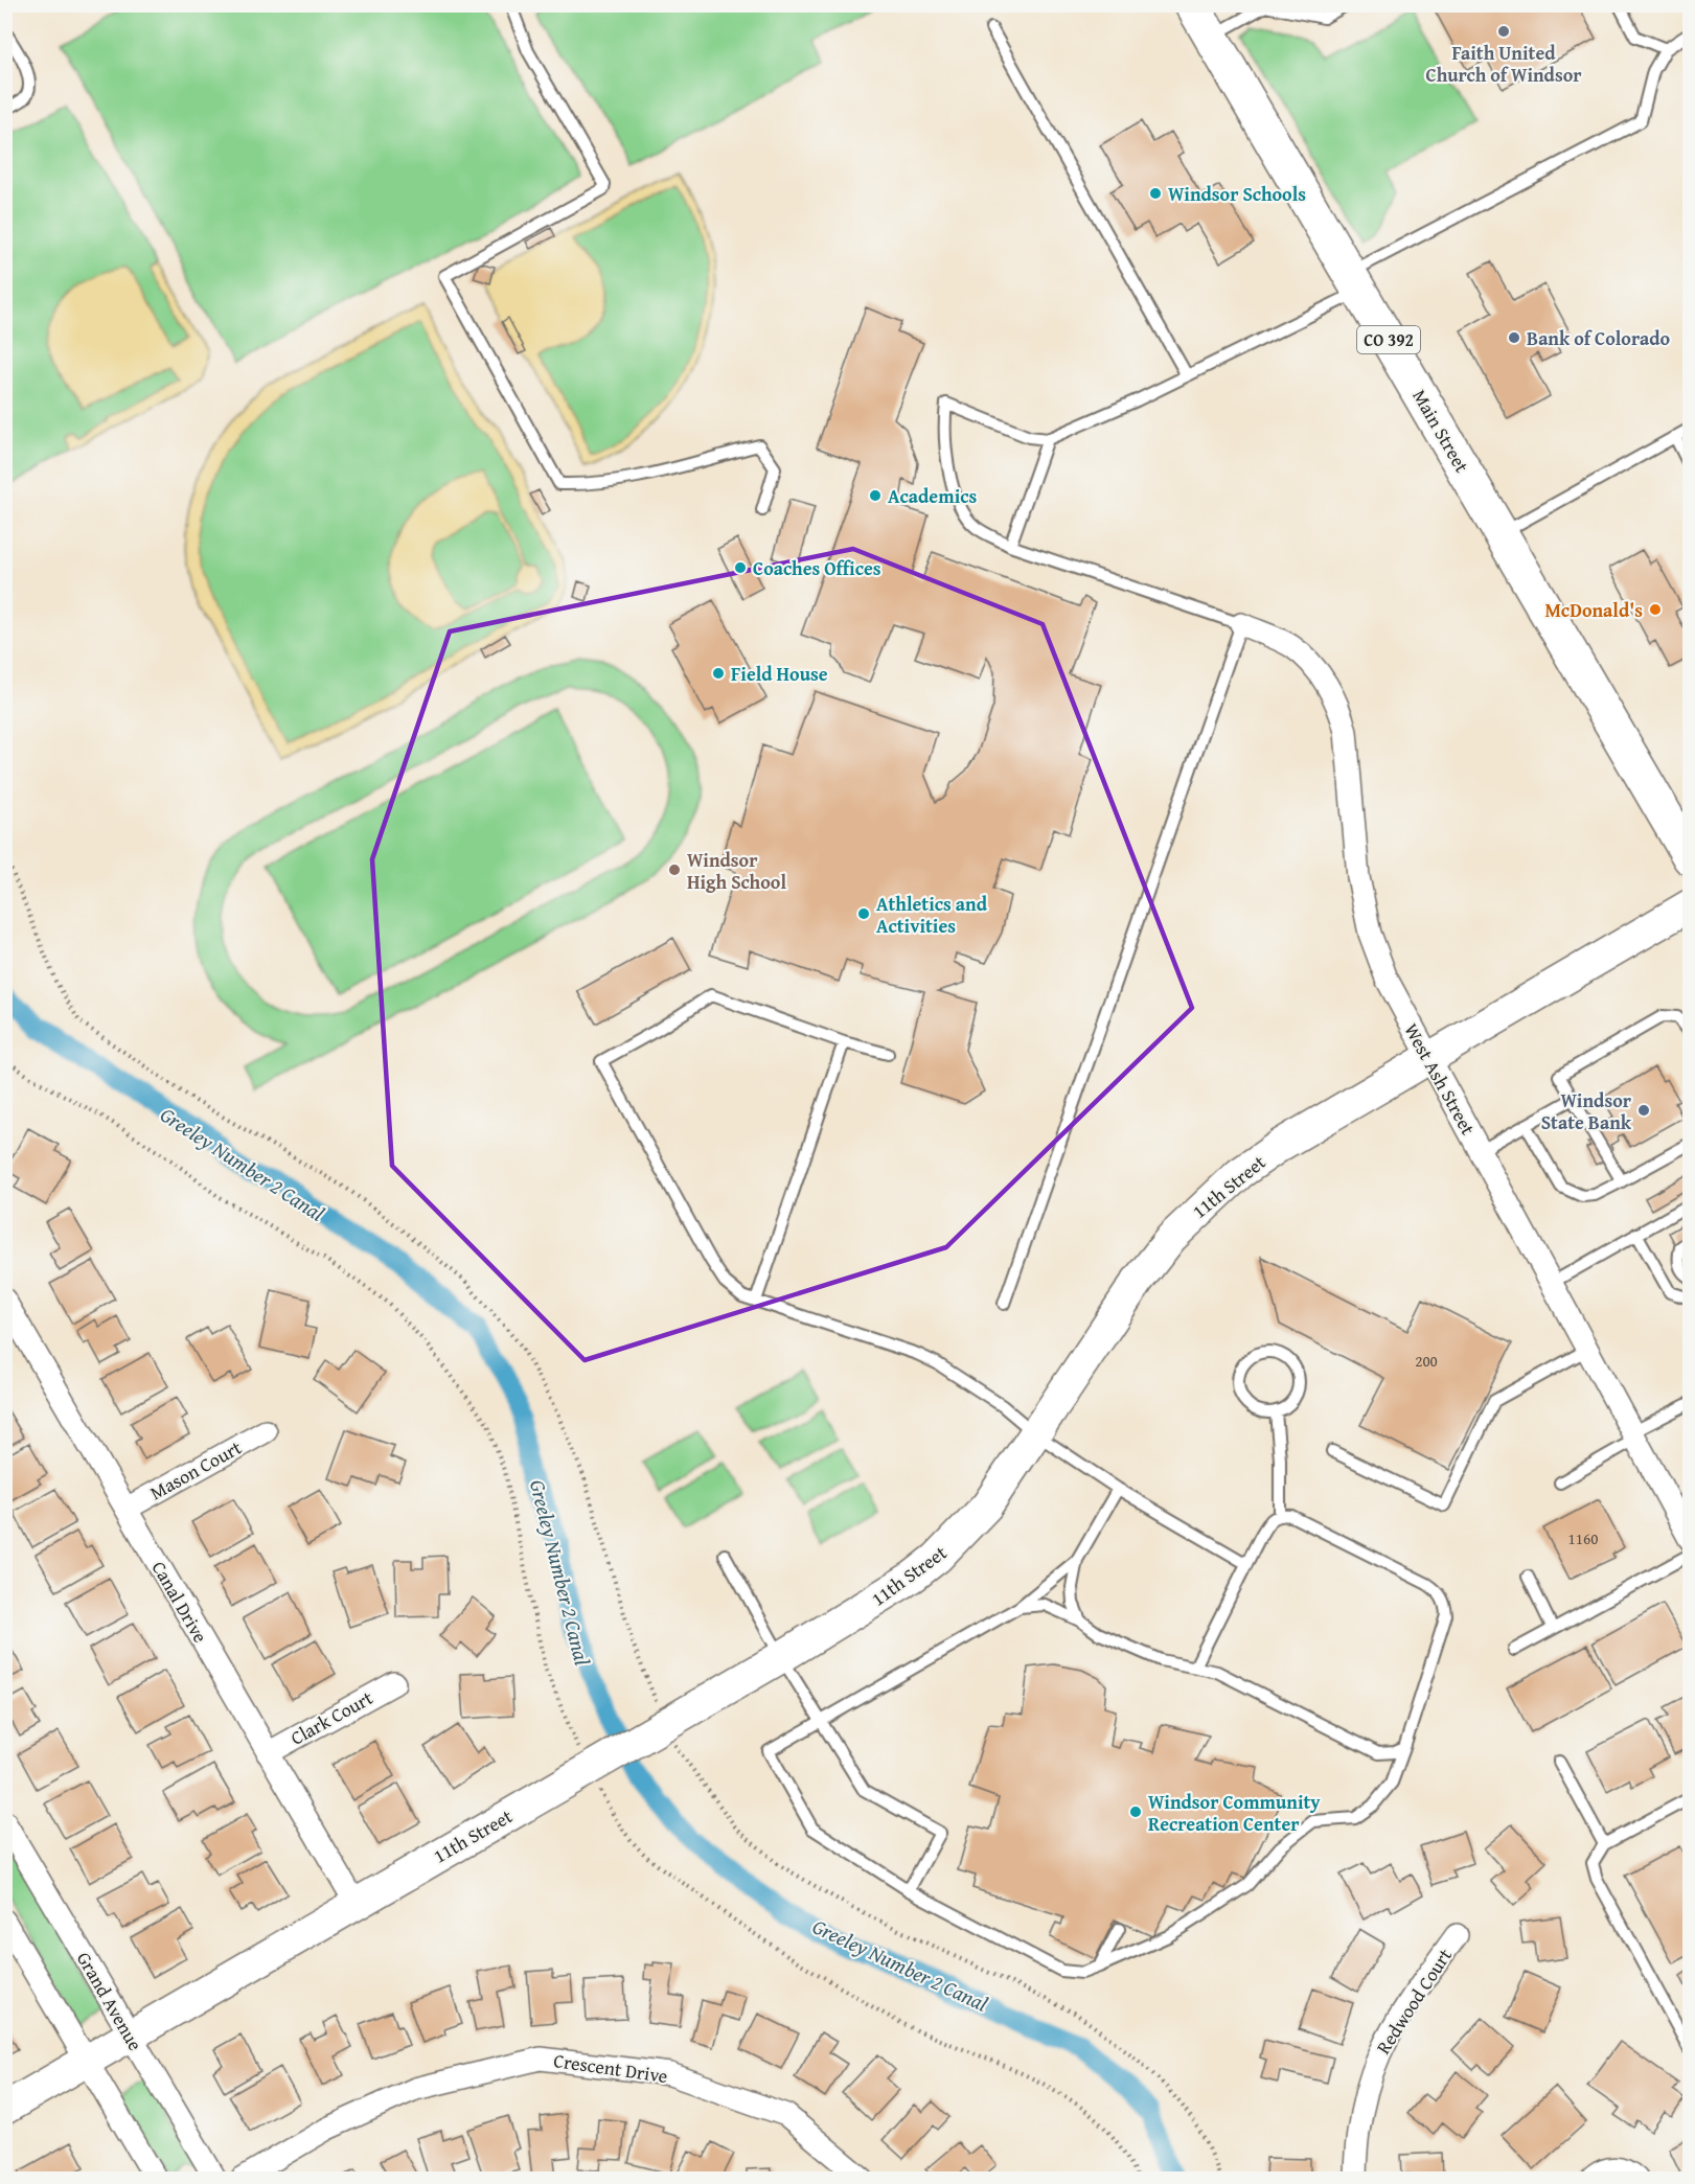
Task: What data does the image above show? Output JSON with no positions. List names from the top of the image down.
{
  "streets": {
    "main road": ["CO 392", "Main Street"],
    "street": [
      "West Ash Street",
      "11th Street",
      "Mason Court",
      "Canal Drive",
      "Clark Court",
      "Grand Avenue",
      "Redwood Court",
      "Crescent Drive"
    ]
  },
  "crossings": [
    ["West Ash Street", "11th Street"],
    ["11th Street", "Canal Drive"],
    ["11th Street", "Grand Avenue"],
    ["Mason Court", "Canal Drive"],
    ["Canal Drive", "Clark Court"]
  ],
  "water": ["Greeley Number 2 Canal"],
  "places": [
    "Faith United Church of Windsor",
    "Windsor Schools",
    "Bank of Colorado",
    "Academics",
    "Coaches Offices",
    "McDonald's",
    "Field House",
    "Windsor High School",
    "Athletics and Activities",
    "Windsor State Bank",
    "Windsor Community Recreation Center"
  ],
  "house_numbers": ["200", "1160"]
}
